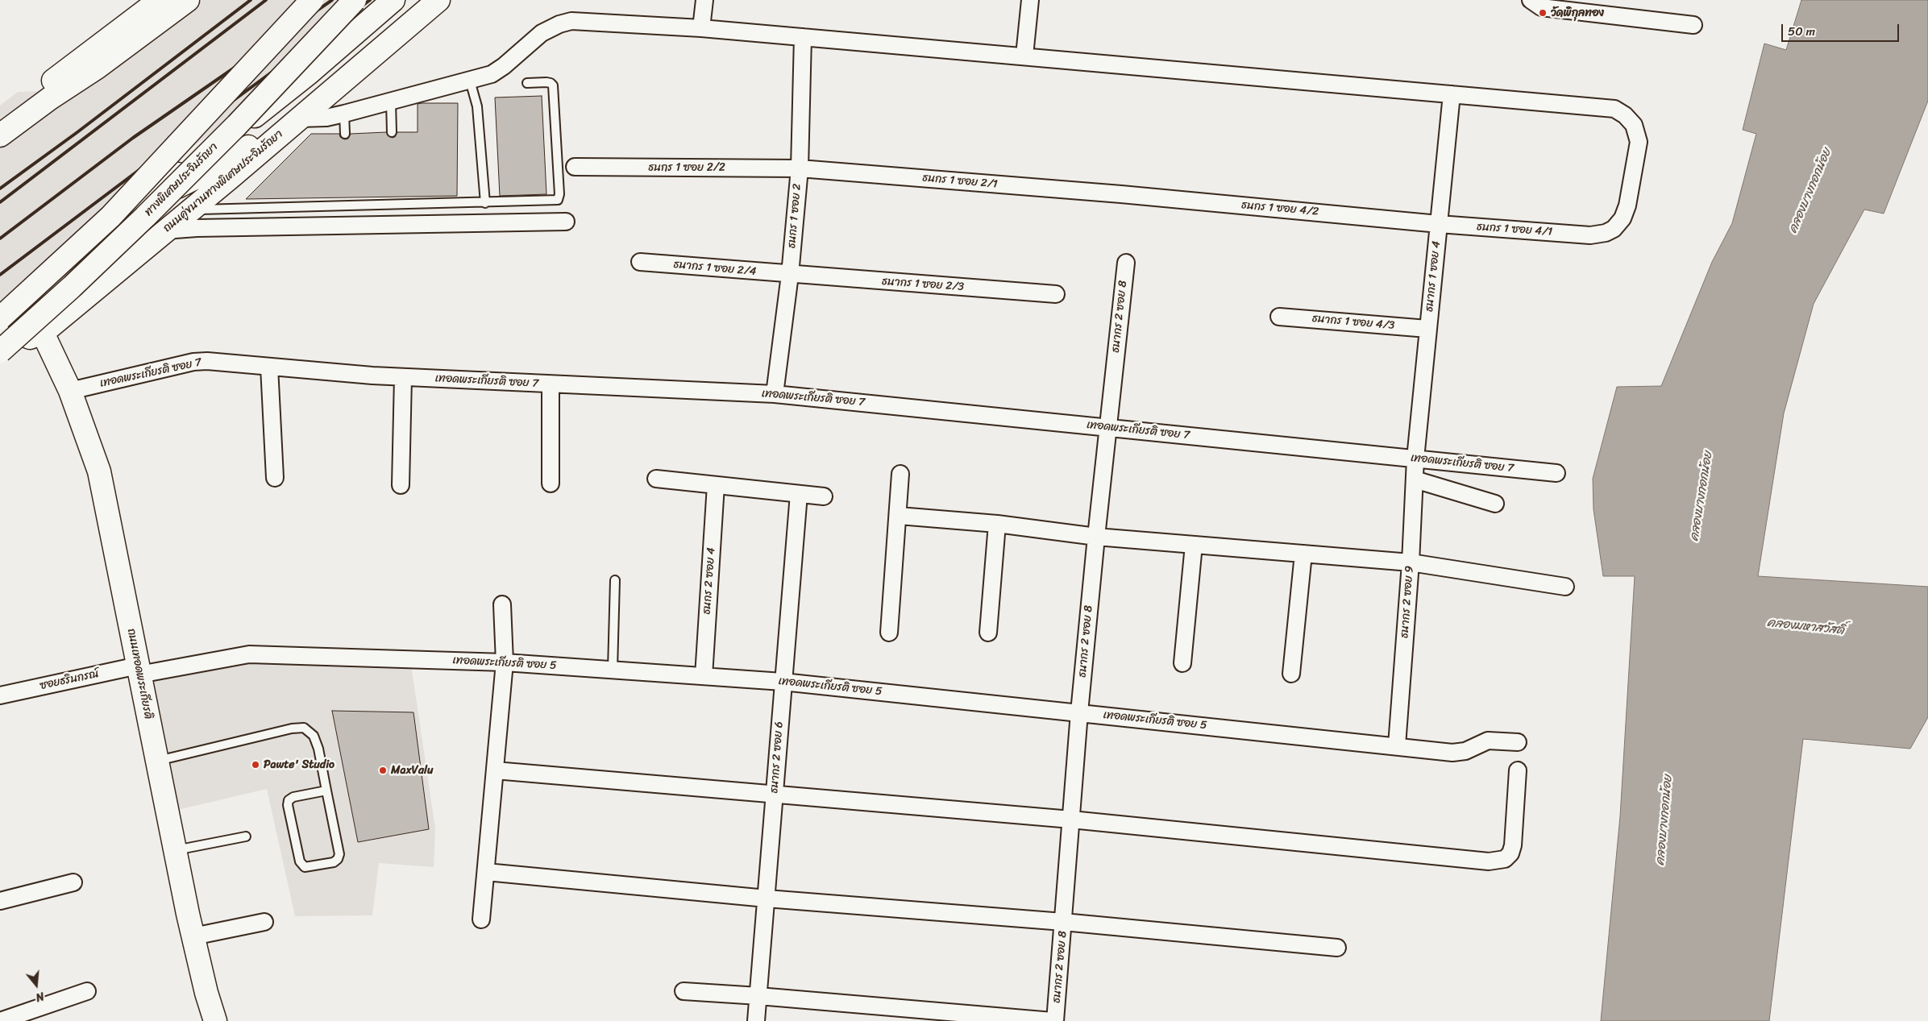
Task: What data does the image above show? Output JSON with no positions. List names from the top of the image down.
{
  "streets": {
    "main road": ["ทางพิเศษประจิมรัถยา", "ถนนคู่ขนานทางพิเศษประจิมรัถยา", "ถนนเทอดพระเกียรติ"],
    "street": [
      "ธนกร 1 ซอย 2/2",
      "ธนกร 1 ซอย 2/1",
      "ธนกร 1 ซอย 4/2",
      "ธนกร 1 ซอย 2",
      "ธนกร 1 ซอย 4/1",
      "ธนากร 1 ซอย 2/4",
      "ธนากร 1 ซอย 4",
      "ธนากร 1 ซอย 2/3",
      "ธนากร 2 ซอย 8",
      "ธนากร 1 ซอย 4/3",
      "เทอดพระเกียรติ ซอย 7",
      "ธนกร 2 ซอย 4",
      "ธนากร 2 ซอย 9",
      "เทอดพระเกียรติ ซอย 5",
      "ซอยธรินกรณ์",
      "ธนากร 2 ซอย 6"
    ]
  },
  "crossings": [
    ["ธนกร 1 ซอย 2/2", "ธนกร 1 ซอย 2/1"],
    ["ธนกร 1 ซอย 2/2", "ธนกร 1 ซอย 2"],
    ["ทางพิเศษประจิมรัถยา", "ถนนคู่ขนานทางพิเศษประจิมรัถยา"],
    ["ถนนคู่ขนานทางพิเศษประจิมรัถยา", "ธนกร 1 ซอย 4/1"],
    ["ถนนคู่ขนานทางพิเศษประจิมรัถยา", "ถนนเทอดพระเกียรติ"],
    ["ธนกร 1 ซอย 2/1", "ธนกร 1 ซอย 4/2"],
    ["ธนกร 1 ซอย 2/1", "ธนกร 1 ซอย 2"],
    ["ธนกร 1 ซอย 4/2", "ธนกร 1 ซอย 4/1"],
    ["ธนกร 1 ซอย 4/2", "ธนากร 1 ซอย 4"],
    ["ธนกร 1 ซอย 2", "ธนกร 1 ซอย 4/1"],
    ["ธนกร 1 ซอย 2", "ธนากร 1 ซอย 2/4"],
    ["ธนกร 1 ซอย 2", "ธนากร 1 ซอย 2/3"],
    ["ธนกร 1 ซอย 2", "เทอดพระเกียรติ ซอย 7"],
    ["ธนกร 1 ซอย 4/1", "ธนากร 1 ซอย 4"],
    ["ธนากร 1 ซอย 2/4", "ธนากร 1 ซอย 2/3"],
    ["ธนากร 1 ซอย 4", "ธนากร 1 ซอย 4/3"],
    ["ธนากร 1 ซอย 4", "เทอดพระเกียรติ ซอย 7"],
    ["ธนากร 1 ซอย 4", "ธนากร 2 ซอย 9"],
    ["ธนากร 2 ซอย 8", "เทอดพระเกียรติ ซอย 7"],
    ["ธนากร 2 ซอย 8", "เทอดพระเกียรติ ซอย 5"],
    ["เทอดพระเกียรติ ซอย 7", "ธนากร 2 ซอย 9"],
    ["เทอดพระเกียรติ ซอย 7", "ถนนเทอดพระเกียรติ"],
    ["ธนกร 2 ซอย 4", "เทอดพระเกียรติ ซอย 5"],
    ["ธนากร 2 ซอย 9", "เทอดพระเกียรติ ซอย 5"],
    ["เทอดพระเกียรติ ซอย 5", "ถนนเทอดพระเกียรติ"],
    ["เทอดพระเกียรติ ซอย 5", "ซอยธรินกรณ์"],
    ["เทอดพระเกียรติ ซอย 5", "ธนากร 2 ซอย 6"],
    ["ถนนเทอดพระเกียรติ", "ซอยธรินกรณ์"]
  ],
  "water": ["คลองบางกอกน้อย", "คลองมหาสวัสดิ์"],
  "places": ["วัดพิกุลทอง", "Pawte' Studio", "MaxValu"],
  "scale_bar": "50 m",
  "north": "bottom"
}
